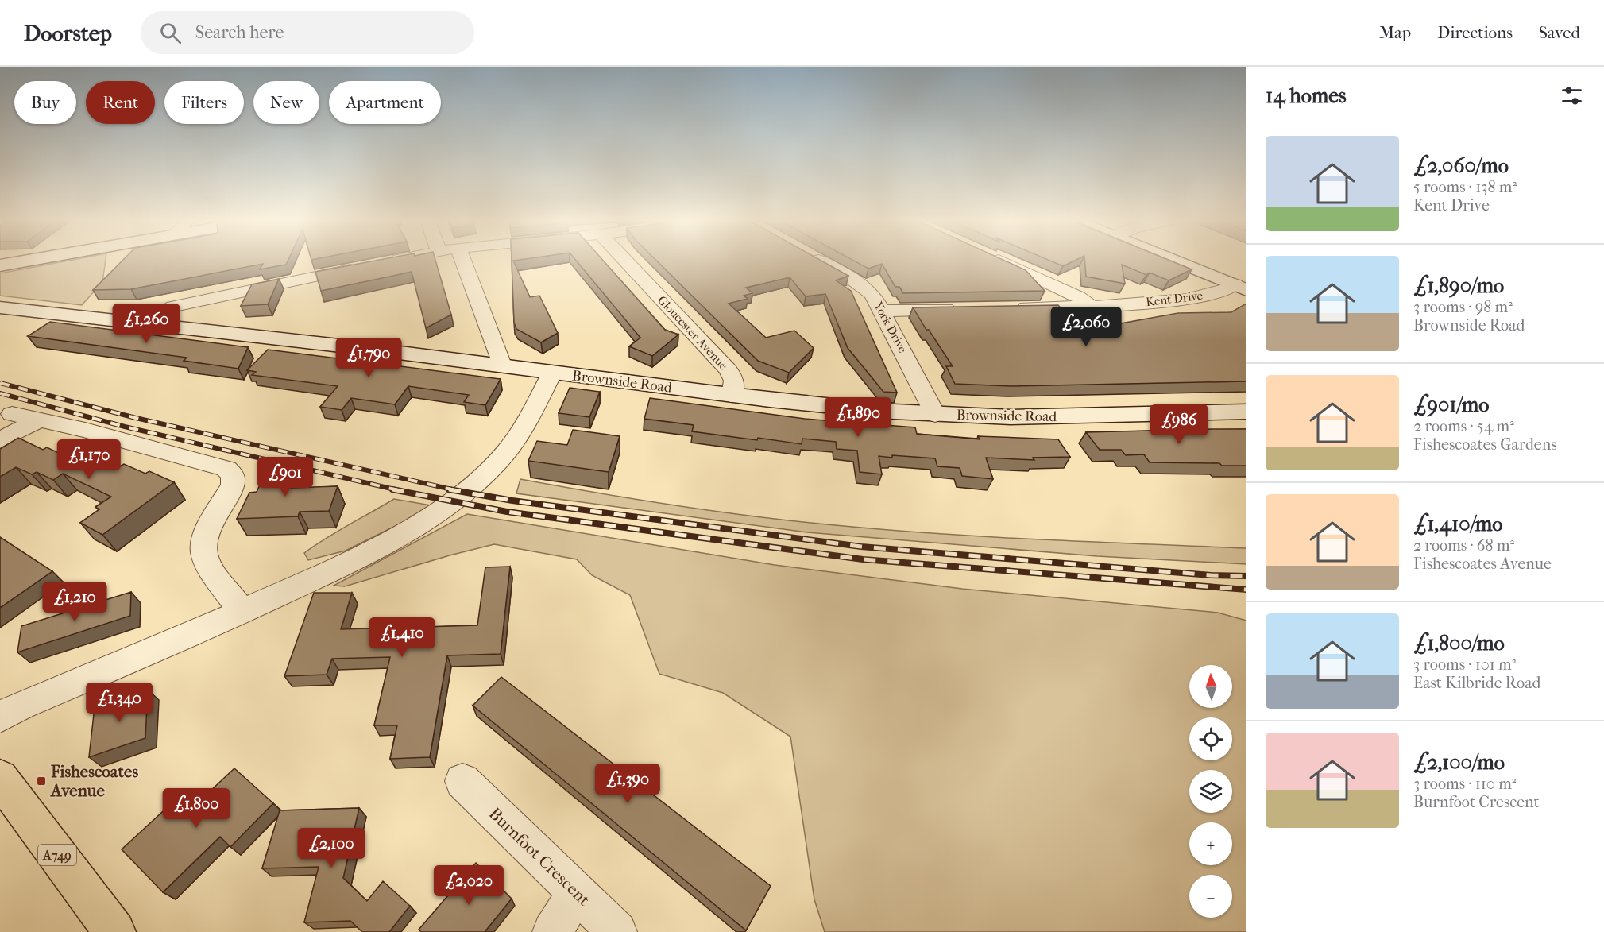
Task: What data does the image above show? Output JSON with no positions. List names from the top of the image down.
{
  "streets": {
    "main road": ["A749"],
    "street": [
      "Kent Drive",
      "York Drive",
      "Gloucester Avenue",
      "Brownside Road",
      "Burnfoot Crescent"
    ]
  },
  "crossings": [
    ["York Drive", "Brownside Road"],
    ["Gloucester Avenue", "Brownside Road"]
  ],
  "places": {
    "transit": ["Fishescoates Avenue"]
  },
  "north": "top",
  "page": {
    "header": "Doorstep",
    "search": "Search here",
    "nav": ["Map", "Directions", "Saved"],
    "heading": "14 homes",
    "chip": [
      "Buy",
      "Rent",
      "Filters",
      "New",
      "Apartment"
    ],
    "list": [
      {
        "name": "£2,060/mo",
        "note": "5 rooms · 138 m² · Kent Drive"
      },
      {
        "name": "£1,890/mo",
        "note": "3 rooms · 98 m² · Brownside Road"
      },
      {
        "name": "£901/mo",
        "note": "2 rooms · 54 m² · Fishescoates Gardens"
      },
      {
        "name": "£1,410/mo",
        "note": "2 rooms · 68 m² · Fishescoates Avenue"
      },
      {
        "name": "£1,800/mo",
        "note": "3 rooms · 101 m² · East Kilbride Road"
      },
      {
        "name": "£2,100/mo",
        "note": "3 rooms · 110 m² · Burnfoot Crescent"
      }
    ],
    "price": [
      "£1,260",
      "£2,060",
      "£1,790",
      "£1,890",
      "£986",
      "£1,170",
      "£901",
      "£1,210",
      "£1,410",
      "£1,340",
      "£1,390",
      "£1,800",
      "£2,100",
      "£2,020"
    ],
    "map_buttons": ["+", "−"]
  }
}
